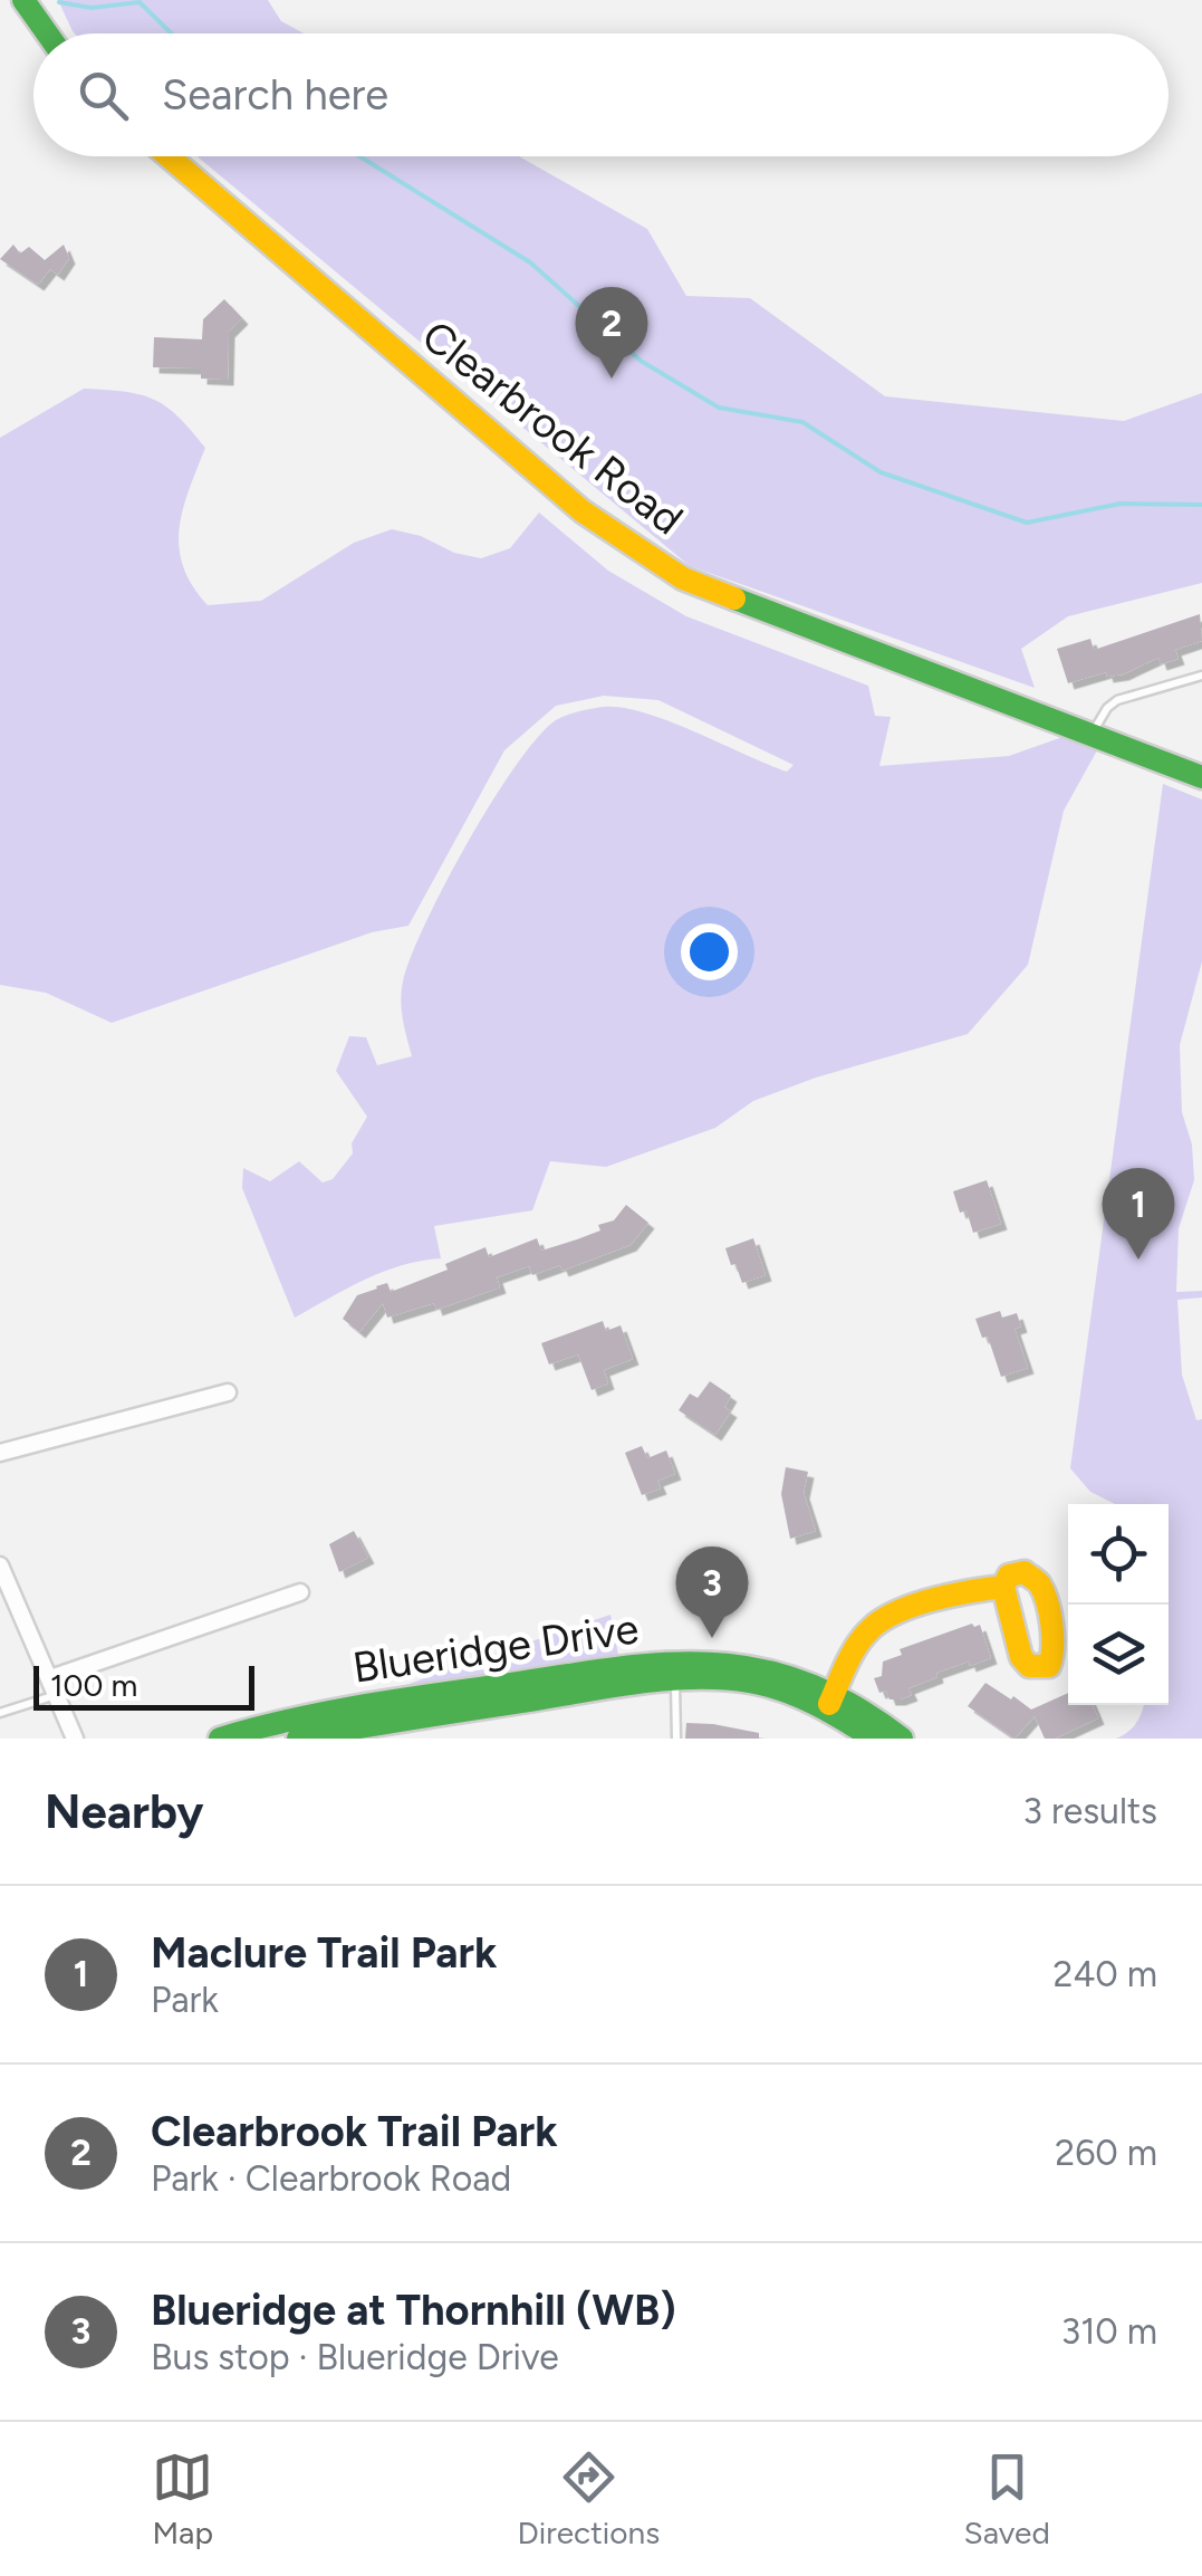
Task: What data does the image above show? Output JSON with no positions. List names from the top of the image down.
{
  "streets": {
    "street": ["Clearbrook Road", "Blueridge Drive"]
  },
  "scale_bar": "100 m",
  "page": {
    "search": "Search here",
    "pins": ["2", "1", "3"],
    "scale": "100 m",
    "heading": ["Nearby", "3 results"],
    "list": [
      {
        "mark": "1",
        "name": "Maclure Trail Park",
        "note": "Park",
        "value": "240 m"
      },
      {
        "mark": "2",
        "name": "Clearbrook Trail Park",
        "note": "Park · Clearbrook Road",
        "value": "260 m"
      },
      {
        "mark": "3",
        "name": "Blueridge at Thornhill (WB)",
        "note": "Bus stop · Blueridge Drive",
        "value": "310 m"
      }
    ],
    "nav": ["Map", "Directions", "Saved"]
  }
}
